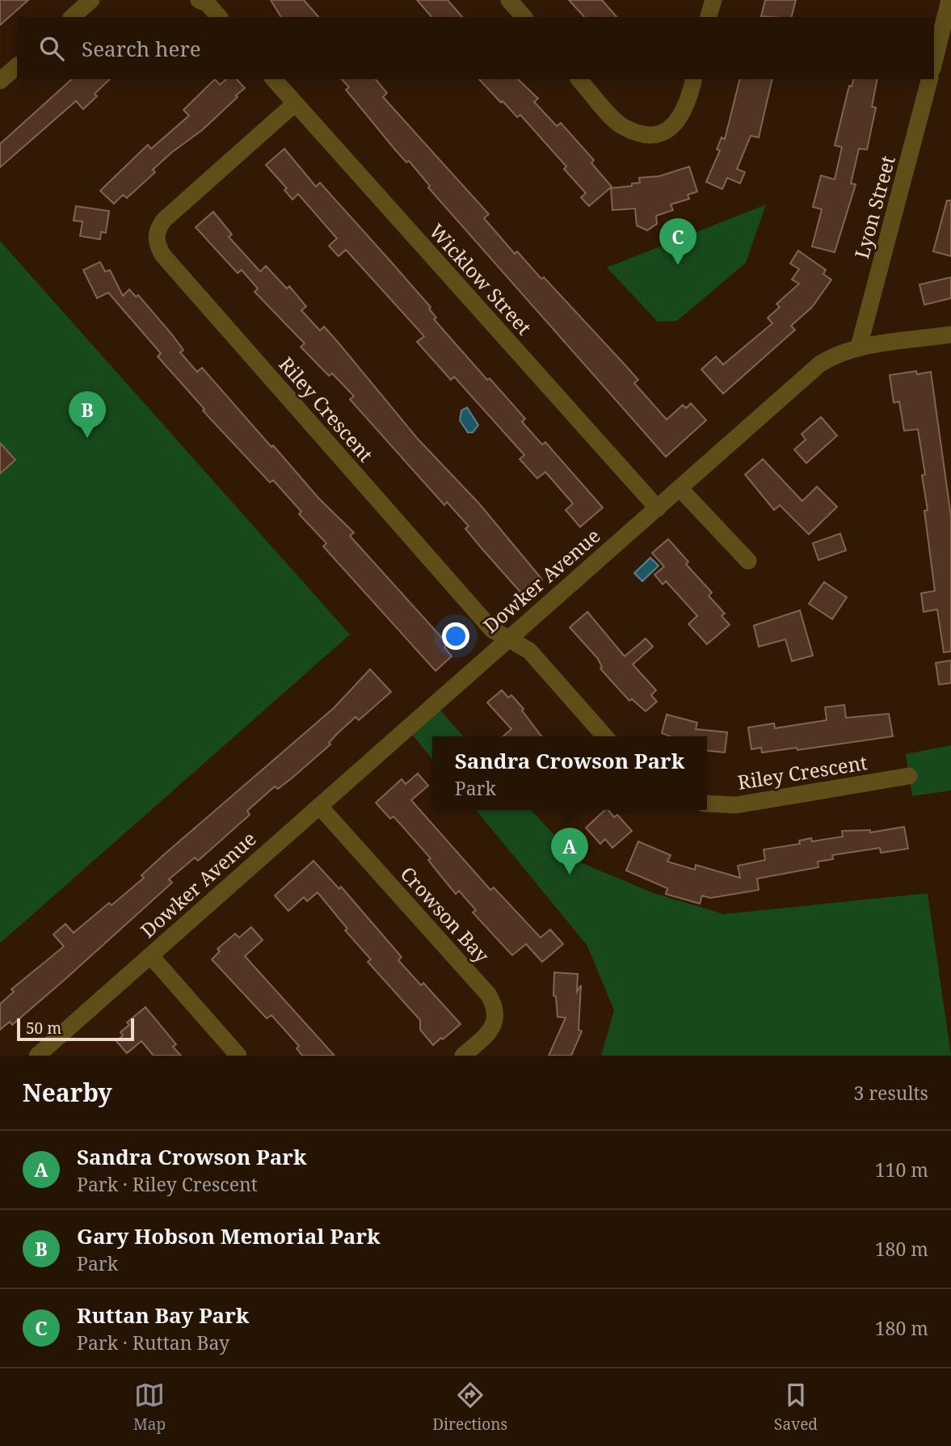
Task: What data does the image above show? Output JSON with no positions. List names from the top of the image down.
{
  "streets": {
    "street": [
      "Lyon Street",
      "Wicklow Street",
      "Riley Crescent",
      "Dowker Avenue",
      "Crowson Bay"
    ]
  },
  "crossings": [
    ["Lyon Street", "Dowker Avenue"],
    ["Wicklow Street", "Riley Crescent"],
    ["Wicklow Street", "Dowker Avenue"],
    ["Riley Crescent", "Dowker Avenue"],
    ["Dowker Avenue", "Crowson Bay"]
  ],
  "scale_bar": "50 m",
  "page": {
    "search": "Search here",
    "pins": ["C", "B", "A"],
    "popup": ["Sandra Crowson Park", "Park"],
    "scale": "50 m",
    "heading": ["Nearby", "3 results"],
    "list": [
      {
        "mark": "A",
        "name": "Sandra Crowson Park",
        "note": "Park · Riley Crescent",
        "value": "110 m"
      },
      {
        "mark": "B",
        "name": "Gary Hobson Memorial Park",
        "note": "Park",
        "value": "180 m"
      },
      {
        "mark": "C",
        "name": "Ruttan Bay Park",
        "note": "Park · Ruttan Bay",
        "value": "180 m"
      }
    ],
    "nav": ["Map", "Directions", "Saved"]
  }
}
